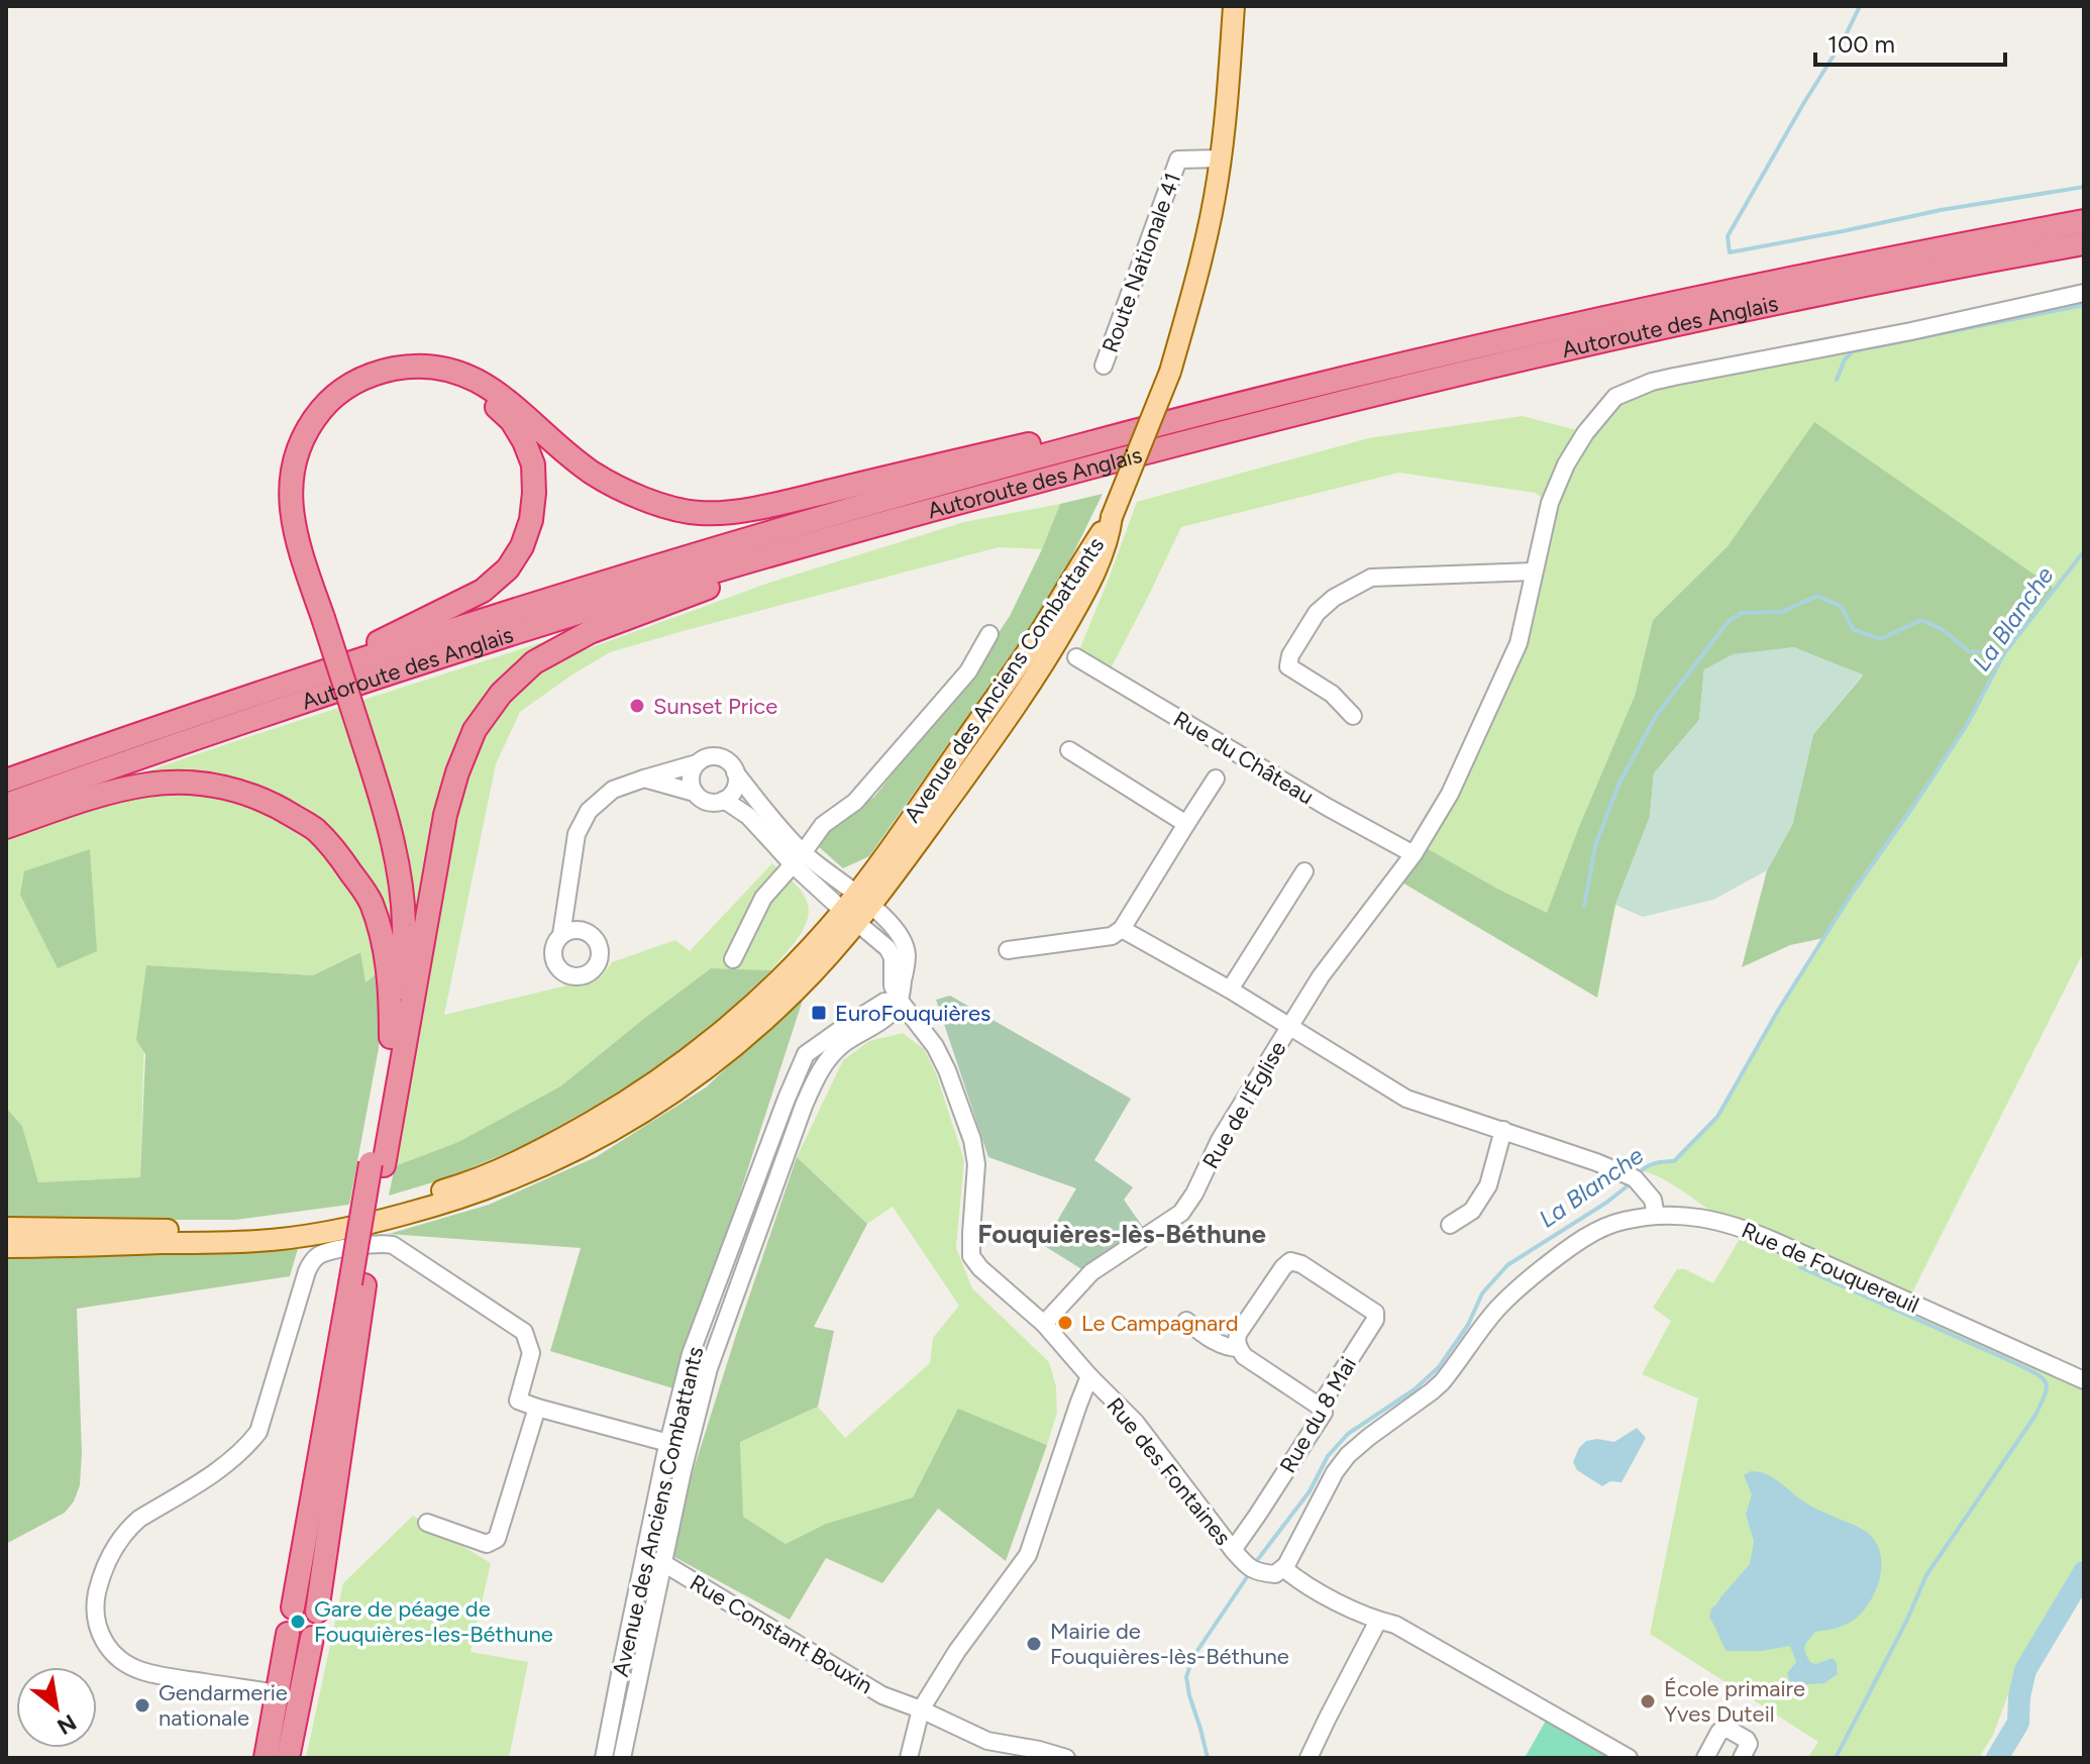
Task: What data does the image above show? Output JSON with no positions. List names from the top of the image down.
{
  "streets": {
    "highway": ["Autoroute des Anglais"],
    "main road": ["Avenue des Anciens Combattants"],
    "street": [
      "Route Nationale 41",
      "Rue du Château",
      "Rue de l'Église",
      "Rue de Fouquereuil",
      "Rue du 8 Mai",
      "Rue des Fontaines",
      "Rue Constant Bouxin"
    ]
  },
  "crossings": [
    ["Route Nationale 41", "Avenue des Anciens Combattants"],
    ["Avenue des Anciens Combattants", "Rue des Fontaines"],
    ["Avenue des Anciens Combattants", "Rue Constant Bouxin"],
    ["Rue du Château", "Rue de l'Église"],
    ["Rue de l'Église", "Rue des Fontaines"],
    ["Rue de Fouquereuil", "Rue des Fontaines"],
    ["Rue du 8 Mai", "Rue des Fontaines"]
  ],
  "districts": ["Fouquières-lès-Béthune"],
  "water": ["La Blanche"],
  "places": {
    "other": [
      "Sunset Price",
      "Le Campagnard",
      "Gare de péage de Fouquières-les-Béthune",
      "Mairie de Fouquières-lès-Béthune",
      "École primaire Yves Duteil",
      "Gendarmerie nationale"
    ],
    "transit": ["EuroFouquières"]
  },
  "scale_bar": "100 m",
  "north": "bottom right"
}
